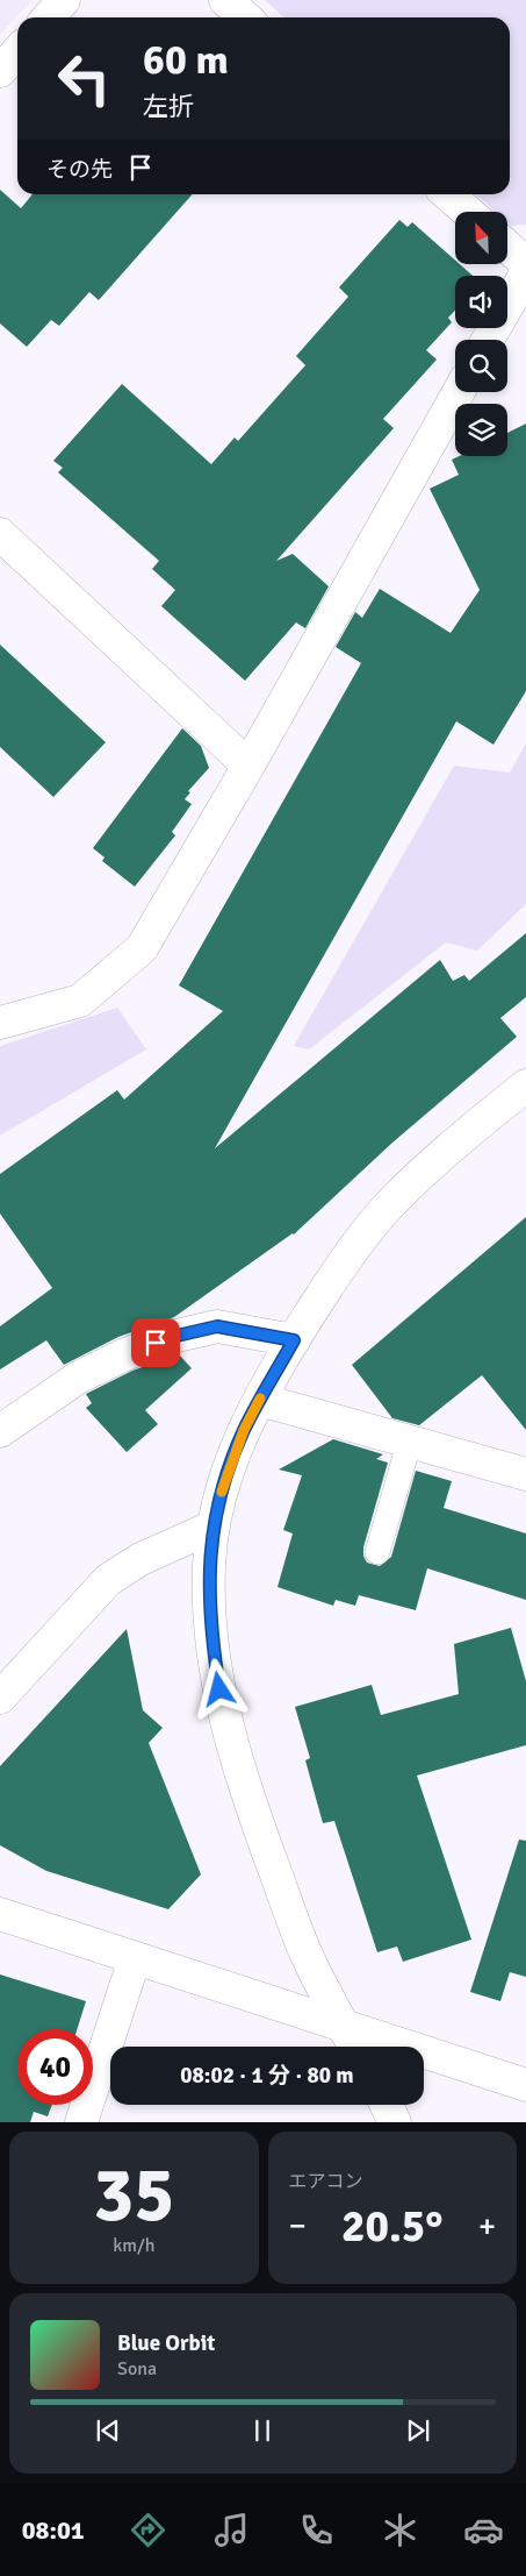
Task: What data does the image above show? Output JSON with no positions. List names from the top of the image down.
{
  "north": "top left",
  "page": {
    "turn": ["60 m", "左折"],
    "then": "その先",
    "limit": "40",
    "trip": "08:02 · 1 分 · 80 m",
    "tile": [
      ["35", "km/h"],
      "エアコン"
    ],
    "heat": ["−", "20.5°", "+"],
    "song": ["Blue Orbit", "Sona"],
    "tabs": "08:01"
  }
}
